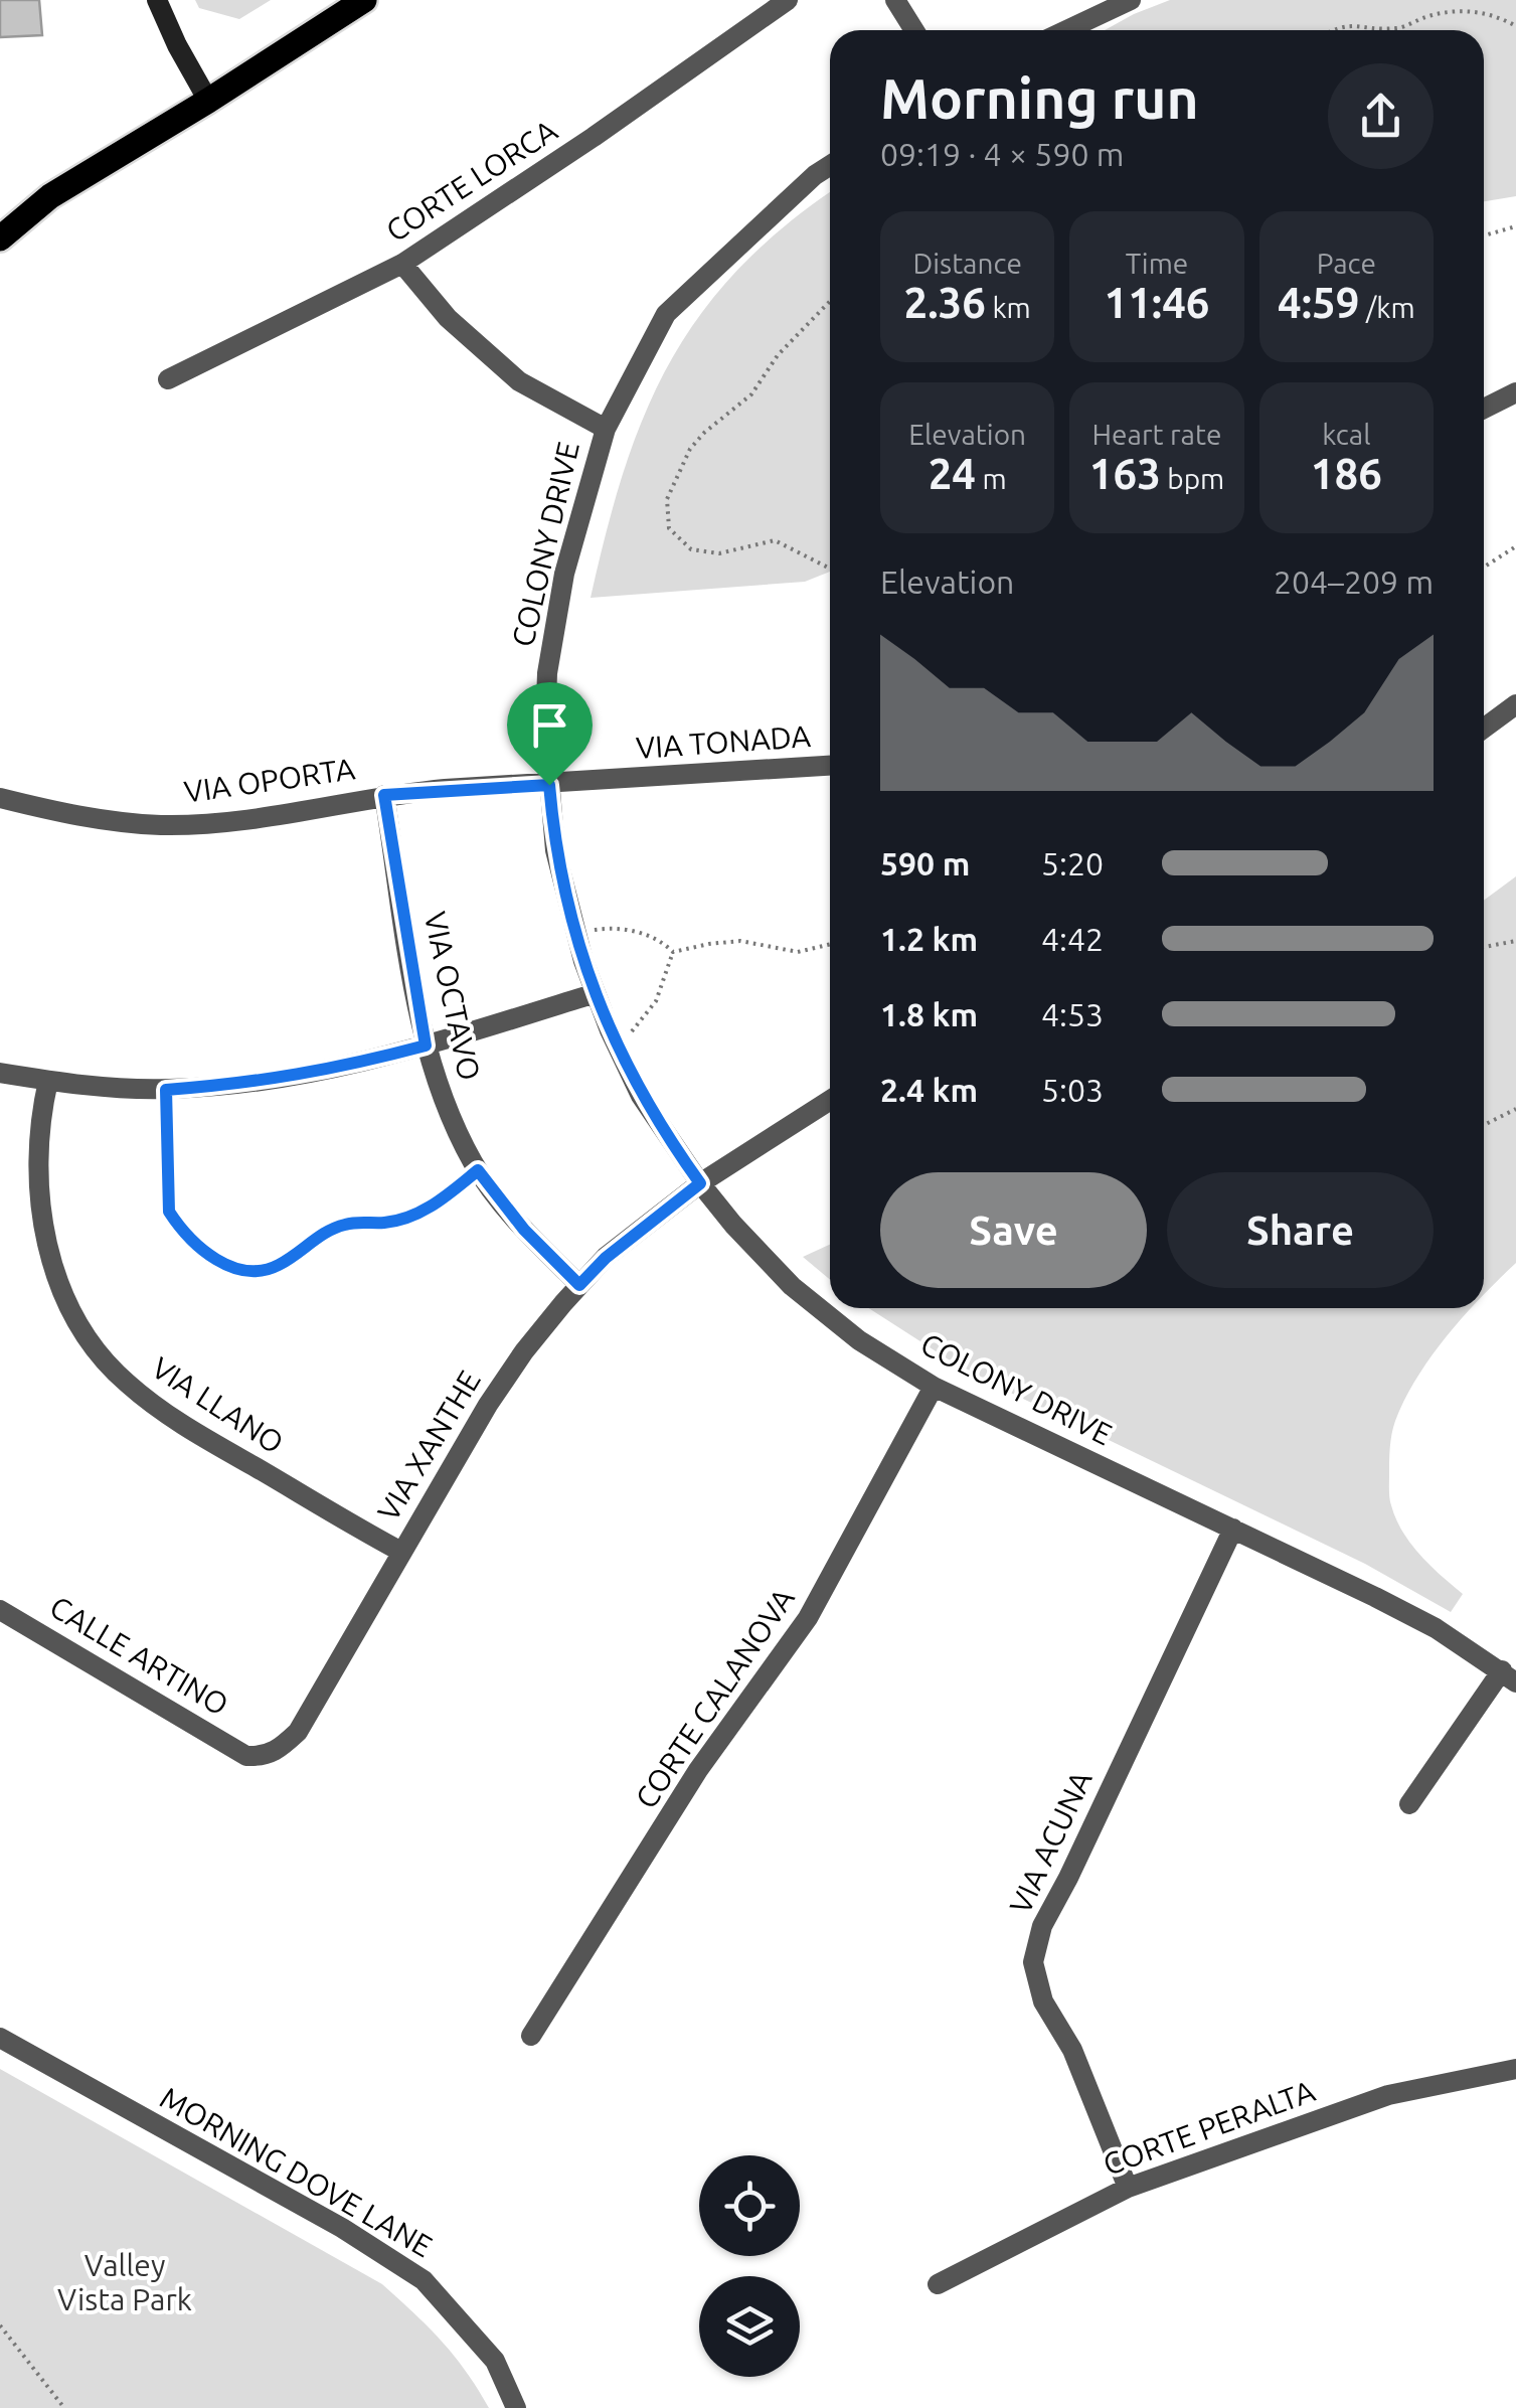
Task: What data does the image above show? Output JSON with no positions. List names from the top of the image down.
{
  "streets": {
    "street": [
      "CORTE LORCA",
      "COLONY DRIVE",
      "VIA TONADA",
      "VIA OPORTA",
      "VIA OCTAVO",
      "VIA LLANO",
      "VIA XANTHE",
      "CALLE ARTINO",
      "CORTE CALANOVA",
      "VIA ACUNA",
      "CORTE PERALTA",
      "MORNING DOVE LANE"
    ]
  },
  "crossings": [
    ["COLONY DRIVE", "VIA TONADA"],
    ["COLONY DRIVE", "VIA OPORTA"],
    ["COLONY DRIVE", "VIA XANTHE"],
    ["COLONY DRIVE", "CORTE CALANOVA"],
    ["COLONY DRIVE", "VIA ACUNA"],
    ["VIA TONADA", "VIA OPORTA"],
    ["VIA OPORTA", "VIA OCTAVO"],
    ["VIA OCTAVO", "VIA XANTHE"],
    ["VIA LLANO", "VIA XANTHE"],
    ["VIA XANTHE", "CALLE ARTINO"],
    ["VIA ACUNA", "CORTE PERALTA"]
  ],
  "parks": ["Valley Vista Park"],
  "page": {
    "heading": ["Morning run", "09:19 · 4 × 590 m"],
    "stats": [
      ["Distance", "2.36 km"],
      ["Time", "11:46"],
      ["Pace", "4:59 /km"],
      ["Elevation", "24 m"],
      ["Heart rate", "163 bpm"],
      ["kcal", "186"]
    ],
    "chart": ["Elevation", "204–209 m"],
    "list": [
      {
        "name": "590 m",
        "note": "5:20"
      },
      {
        "name": "1.2 km",
        "note": "4:42"
      },
      {
        "name": "1.8 km",
        "note": "4:53"
      },
      {
        "name": "2.4 km",
        "note": "5:03"
      }
    ],
    "buttons": ["Save", "Share"]
  }
}
